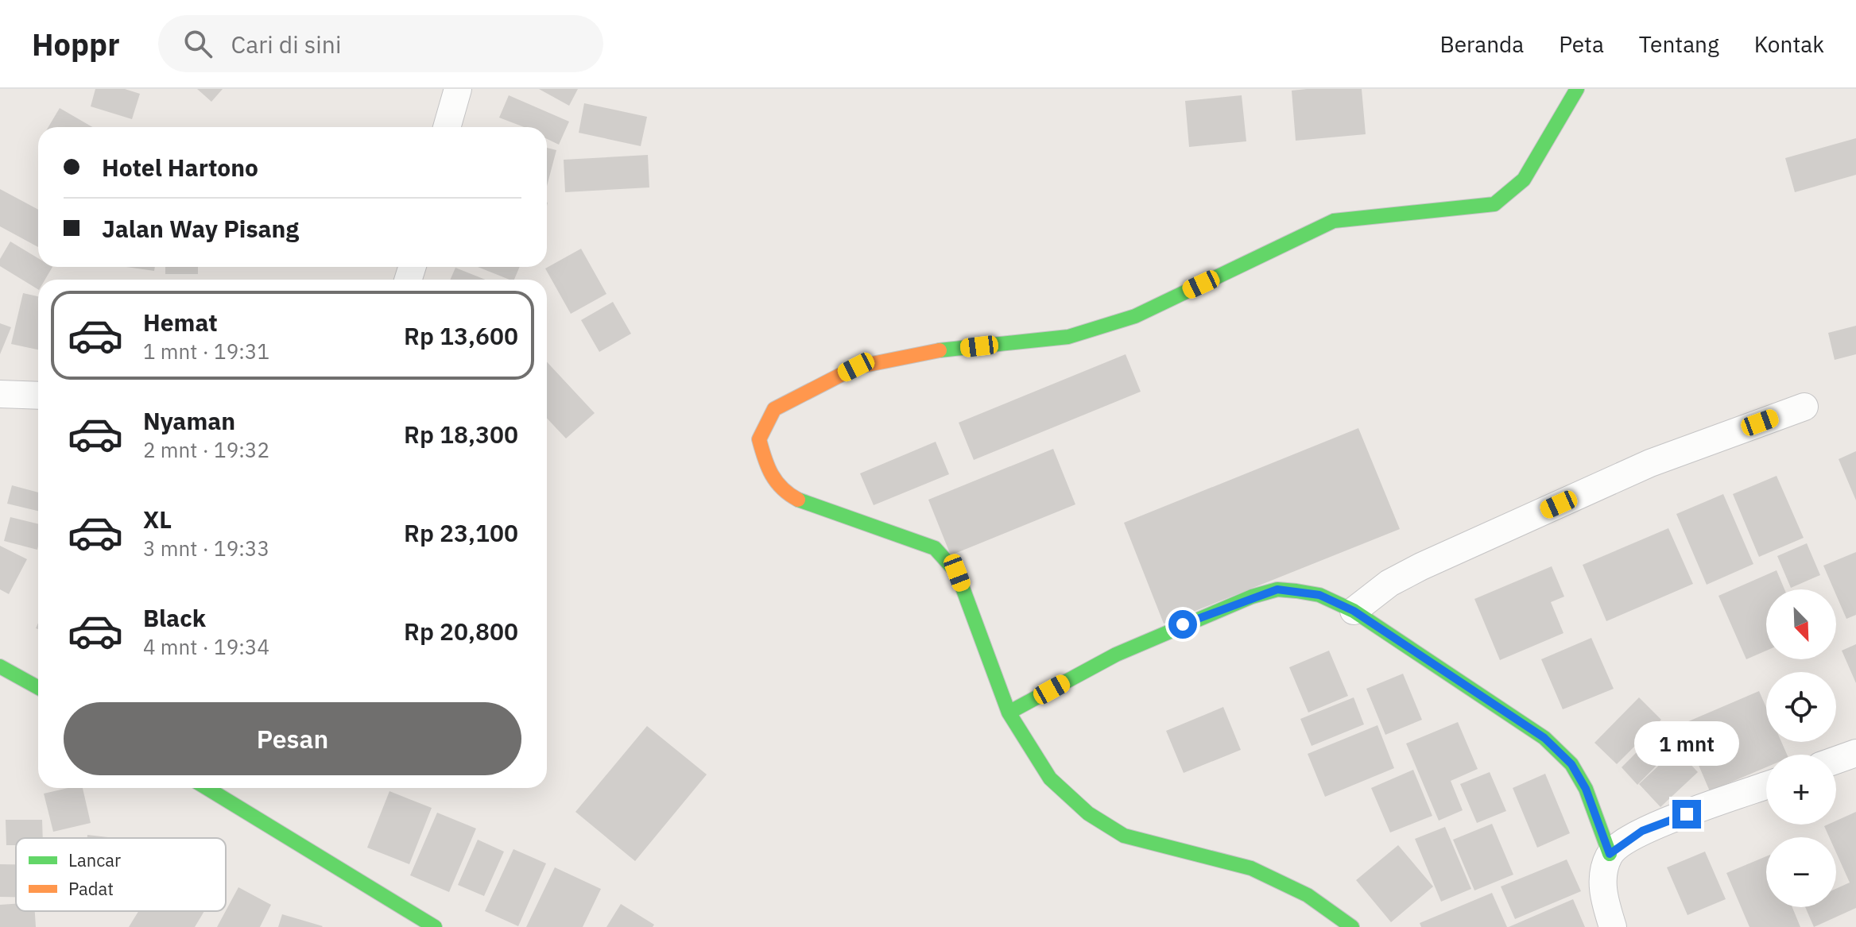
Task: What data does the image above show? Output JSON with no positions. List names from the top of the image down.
{
  "legend": ["Lancar", "Padat"],
  "north": "bottom right",
  "page": {
    "header": "Hoppr",
    "search": "Cari di sini",
    "nav": [
      "Beranda",
      "Peta",
      "Tentang",
      "Kontak"
    ],
    "banner": ["Hotel Hartono", "Jalan Way Pisang"],
    "list": [
      {
        "name": "Hemat",
        "note": "1 mnt · 19:31",
        "value": "Rp 13,600"
      },
      {
        "name": "Nyaman",
        "note": "2 mnt · 19:32",
        "value": "Rp 18,300"
      },
      {
        "name": "XL",
        "note": "3 mnt · 19:33",
        "value": "Rp 23,100"
      },
      {
        "name": "Black",
        "note": "4 mnt · 19:34",
        "value": "Rp 20,800"
      }
    ],
    "map_buttons": ["+", "−"],
    "buttons": "Pesan",
    "bubble": "1 mnt"
  }
}
